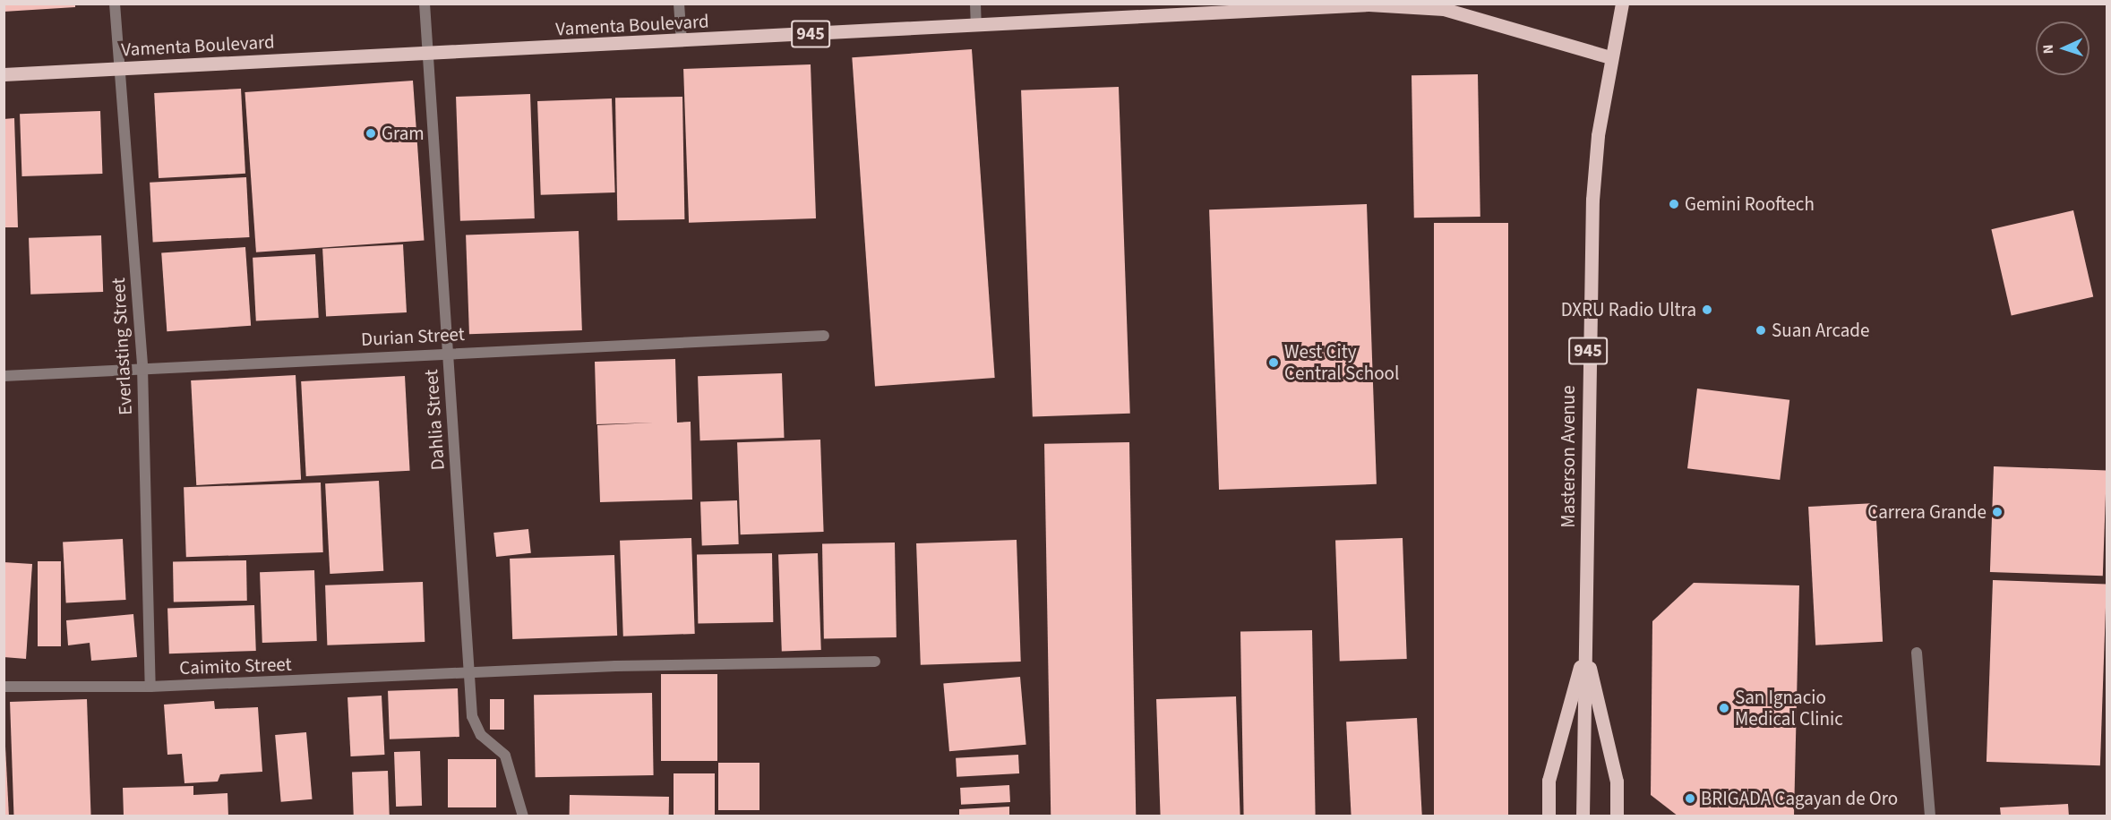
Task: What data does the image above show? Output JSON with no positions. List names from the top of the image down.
{
  "streets": {
    "main road": ["Vamenta Boulevard", "945", "Masterson Avenue"],
    "street": [
      "Durian Street",
      "Everlasting Street",
      "Dahlia Street",
      "Caimito Street"
    ]
  },
  "crossings": [
    ["Vamenta Boulevard", "Everlasting Street"],
    ["Vamenta Boulevard", "Dahlia Street"],
    ["Vamenta Boulevard", "Masterson Avenue"],
    ["Durian Street", "Everlasting Street"],
    ["Durian Street", "Dahlia Street"],
    ["Everlasting Street", "Caimito Street"],
    ["Dahlia Street", "Caimito Street"]
  ],
  "places": [
    "Gram",
    "Gemini Rooftech",
    "DXRU Radio Ultra",
    "Suan Arcade",
    "West City Central School",
    "Carrera Grande",
    "San Ignacio Medical Clinic",
    "BRIGADA Cagayan de Oro"
  ],
  "north": "left"
}
